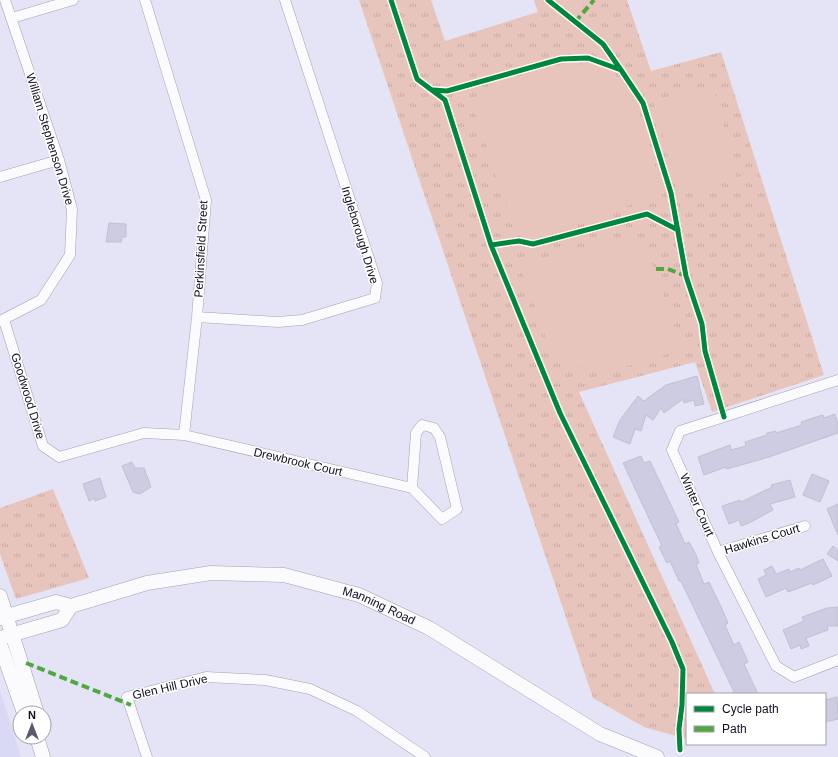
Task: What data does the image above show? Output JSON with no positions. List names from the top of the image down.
{
  "streets": {
    "main road": ["Manning Road"],
    "street": [
      "William Stephenson Drive",
      "Ingleborough Drive",
      "Perkinsfield Street",
      "Goodwood Drive",
      "Drewbrook Court",
      "Winter Court",
      "Hawkins Court",
      "Glen Hill Drive"
    ]
  },
  "crossings": [
    ["William Stephenson Drive", "Goodwood Drive"],
    ["Ingleborough Drive", "Perkinsfield Street"],
    ["Perkinsfield Street", "Goodwood Drive"],
    ["Perkinsfield Street", "Drewbrook Court"],
    ["Goodwood Drive", "Drewbrook Court"],
    ["Winter Court", "Hawkins Court"]
  ],
  "legend": ["Cycle path", "Path"],
  "north": "top"
}
